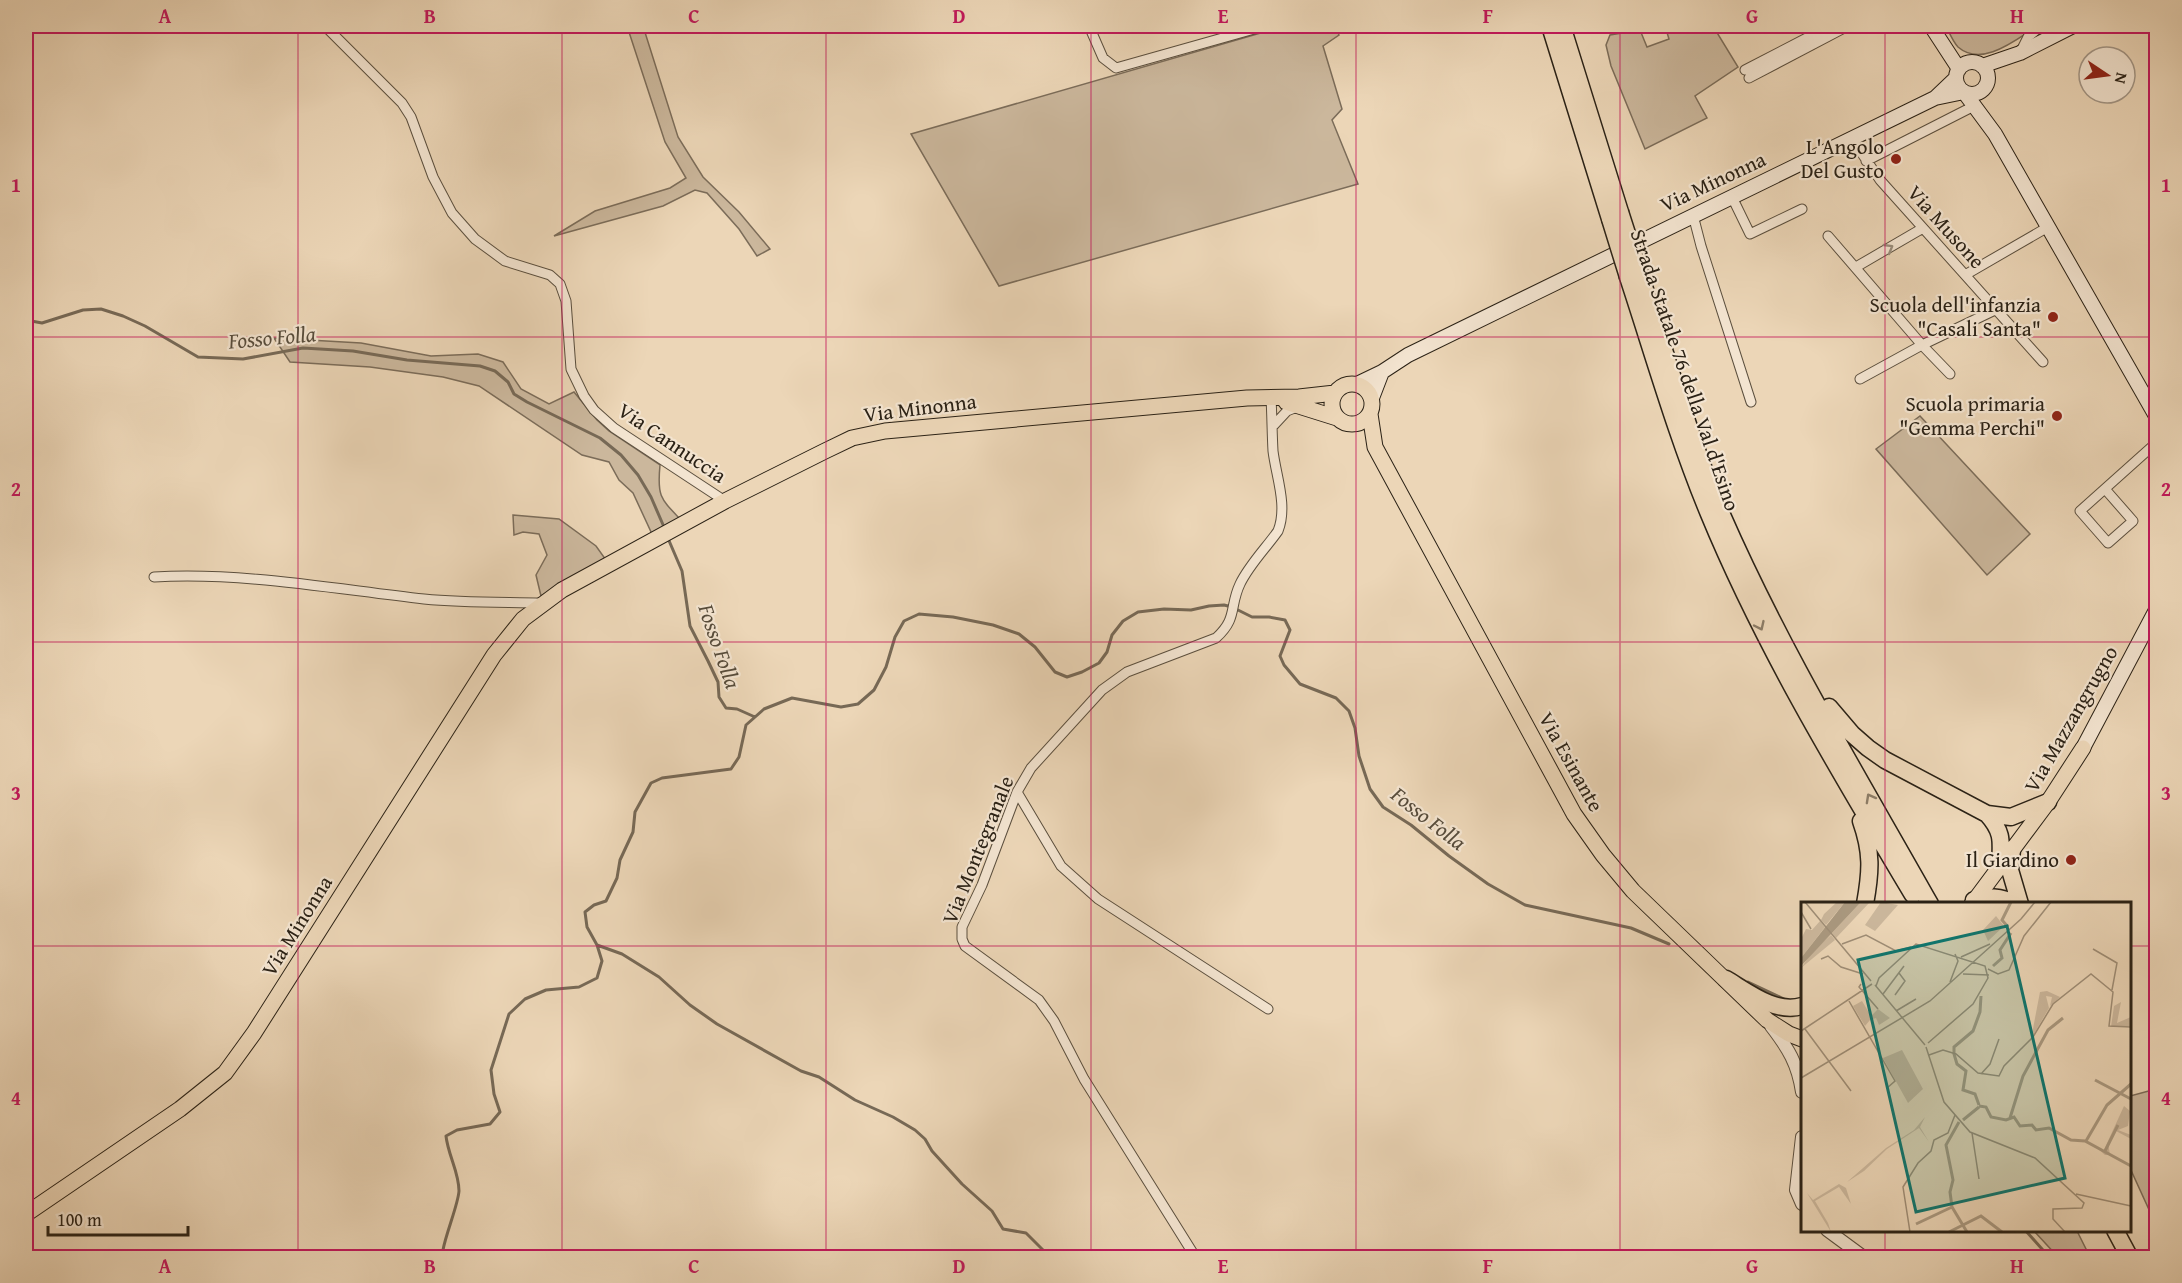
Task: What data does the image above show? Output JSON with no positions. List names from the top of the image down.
{
  "streets": {
    "highway": ["Strada Statale 76 della Val d'Esino"],
    "main road": ["Via Minonna", "Via Mazzangrugno", "Via Esinante"],
    "street": ["Via Musone", "Via Cannuccia", "Via Montegranale"]
  },
  "crossings": [
    ["Via Minonna", "Via Musone"],
    ["Via Minonna", "Via Cannuccia"],
    ["Via Minonna", "Via Esinante"],
    ["Via Minonna", "Via Montegranale"]
  ],
  "water": ["Fosso Folla"],
  "places": [
    "L'Angolo Del Gusto",
    "Scuola dell'infanzia \"Casali Santa\"",
    "Scuola primaria \"Gemma Perchi\"",
    "Il Giardino"
  ],
  "scale_bar": "100 m",
  "north": "right",
  "grid": {
    "columns": [
      "A",
      "B",
      "C",
      "D",
      "E",
      "F",
      "G",
      "H"
    ],
    "rows": [
      "1",
      "2",
      "3",
      "4"
    ]
  }
}
